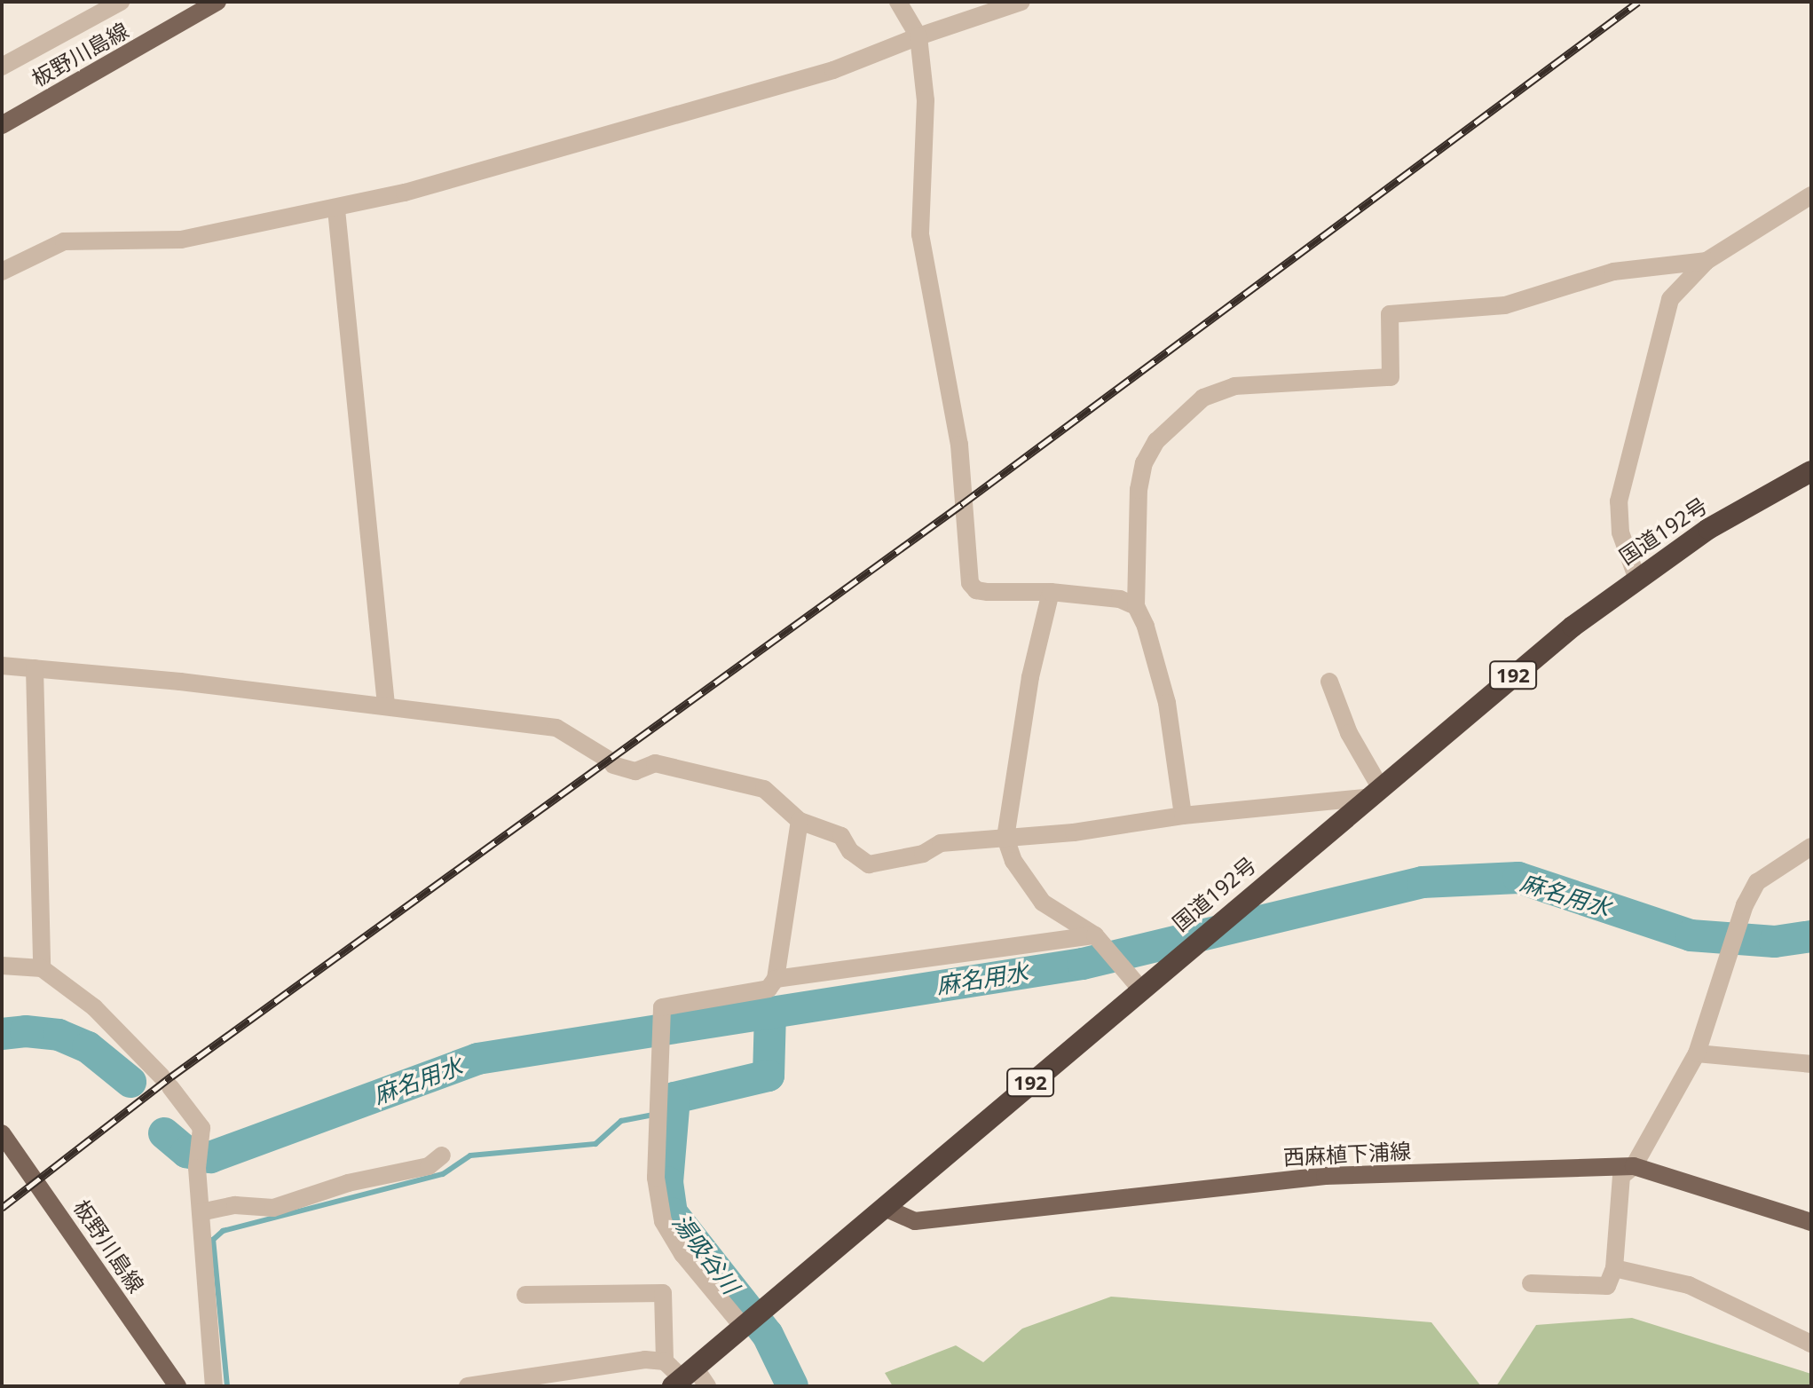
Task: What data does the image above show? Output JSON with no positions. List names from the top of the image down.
{
  "streets": {
    "highway": ["国道192号", "192"],
    "main road": ["板野川島線", "西麻植下浦線"]
  },
  "crossings": [
    ["国道192号", "西麻植下浦線"]
  ],
  "water": ["麻名用水", "湯吸谷川"]
}
